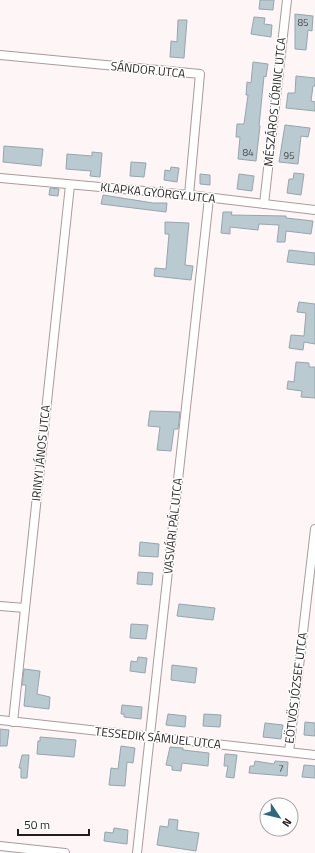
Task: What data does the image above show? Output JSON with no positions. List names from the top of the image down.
{
  "streets": {
    "street": [
      "SÁNDOR UTCA",
      "MÉSZÁROS LŐRINC UTCA",
      "KLAPKA GYÖRGY UTCA",
      "IRINYI JÁNOS UTCA",
      "VASVÁRI PÁL UTCA",
      "EÖTVÖS JÓZSEF UTCA",
      "TESSEDIK SÁMUEL UTCA"
    ]
  },
  "crossings": [
    ["SÁNDOR UTCA", "KLAPKA GYÖRGY UTCA"],
    ["MÉSZÁROS LŐRINC UTCA", "KLAPKA GYÖRGY UTCA"],
    ["KLAPKA GYÖRGY UTCA", "IRINYI JÁNOS UTCA"],
    ["KLAPKA GYÖRGY UTCA", "VASVÁRI PÁL UTCA"],
    ["IRINYI JÁNOS UTCA", "TESSEDIK SÁMUEL UTCA"],
    ["VASVÁRI PÁL UTCA", "TESSEDIK SÁMUEL UTCA"],
    ["EÖTVÖS JÓZSEF UTCA", "TESSEDIK SÁMUEL UTCA"]
  ],
  "house_numbers": [
    "85",
    "84",
    "95",
    "7"
  ],
  "scale_bar": "50 m",
  "north": "bottom right"
}
